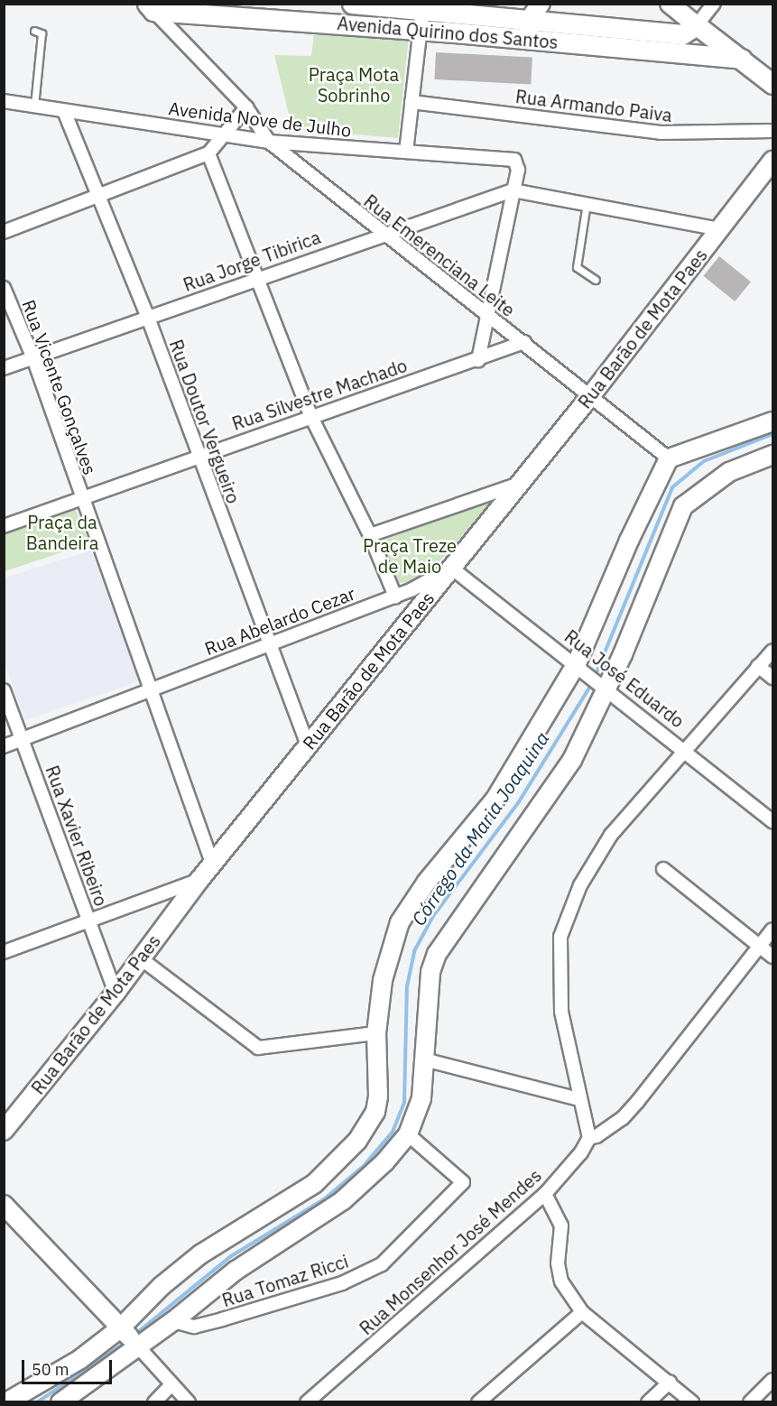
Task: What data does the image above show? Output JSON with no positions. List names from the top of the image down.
{
  "streets": {
    "main road": ["Avenida Quirino dos Santos", "Rua Barão de Mota Paes"],
    "street": [
      "Rua Armando Paiva",
      "Avenida Nove de Julho",
      "Rua Emerenciana Leite",
      "Rua Jorge Tibirica",
      "Rua Vicente Gonçalves",
      "Rua Silvestre Machado",
      "Rua Doutor Vergueiro",
      "Rua Abelardo Cezar",
      "Rua José Eduardo",
      "Rua Xavier Ribeiro",
      "Rua Monsenhor José Mendes",
      "Rua Tomaz Ricci"
    ]
  },
  "crossings": [
    ["Avenida Nove de Julho", "Rua Emerenciana Leite"],
    ["Avenida Nove de Julho", "Rua Jorge Tibirica"],
    ["Avenida Nove de Julho", "Rua Doutor Vergueiro"],
    ["Rua Emerenciana Leite", "Rua Jorge Tibirica"],
    ["Rua Emerenciana Leite", "Rua Barão de Mota Paes"],
    ["Rua Emerenciana Leite", "Rua Silvestre Machado"],
    ["Rua Jorge Tibirica", "Rua Vicente Gonçalves"],
    ["Rua Jorge Tibirica", "Rua Doutor Vergueiro"],
    ["Rua Barão de Mota Paes", "Rua Doutor Vergueiro"],
    ["Rua Barão de Mota Paes", "Rua Abelardo Cezar"],
    ["Rua Barão de Mota Paes", "Rua José Eduardo"],
    ["Rua Barão de Mota Paes", "Rua Xavier Ribeiro"],
    ["Rua Vicente Gonçalves", "Rua Silvestre Machado"],
    ["Rua Silvestre Machado", "Rua Doutor Vergueiro"],
    ["Rua Doutor Vergueiro", "Rua Abelardo Cezar"],
    ["Rua Abelardo Cezar", "Rua José Eduardo"],
    ["Rua Abelardo Cezar", "Rua Xavier Ribeiro"]
  ],
  "water": ["Córrego da Maria Joaquina"],
  "parks": ["Praça Mota Sobrinho", "Praça da Bandeira", "Praça Treze de Maio"],
  "scale_bar": "50 m"
}
